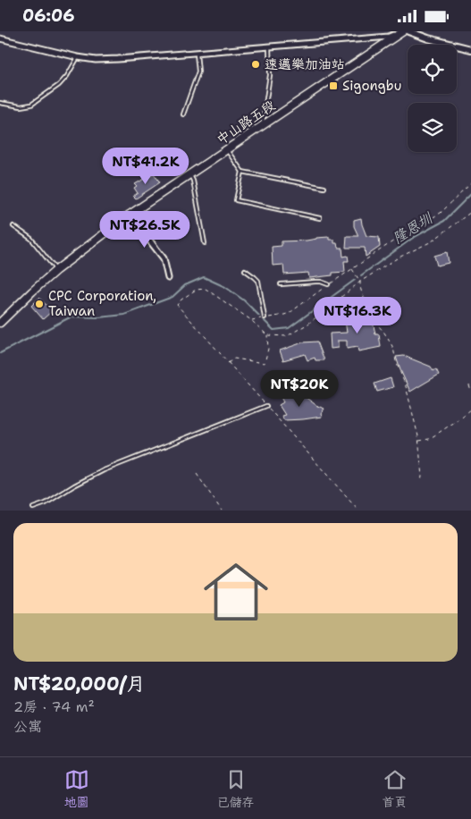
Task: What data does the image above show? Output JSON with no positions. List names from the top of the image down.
{
  "streets": {
    "main road": ["中山路五段"]
  },
  "water": ["隆恩圳"],
  "places": {
    "other": ["速邁樂加油站", "CPC Corporation, Taiwan"],
    "transit": ["Sigongbu"]
  },
  "page": {
    "status": "06:06",
    "price": [
      "NT$41.2K",
      "NT$26.5K",
      "NT$16.3K",
      "NT$20K"
    ],
    "list": [
      {
        "name": "NT$20,000/月",
        "note": "2房 · 74 m² · 公寓"
      }
    ],
    "tabs": ["地圖", "已儲存", "首頁"]
  }
}
